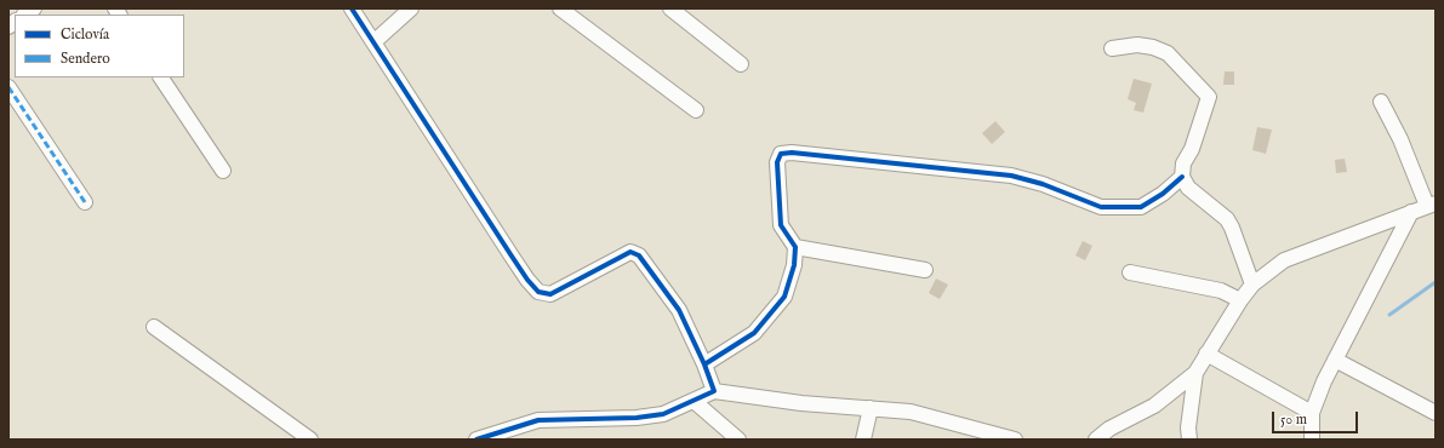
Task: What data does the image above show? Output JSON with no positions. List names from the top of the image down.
{
  "legend": ["Ciclovía", "Sendero"],
  "scale_bar": "50 m"
}
